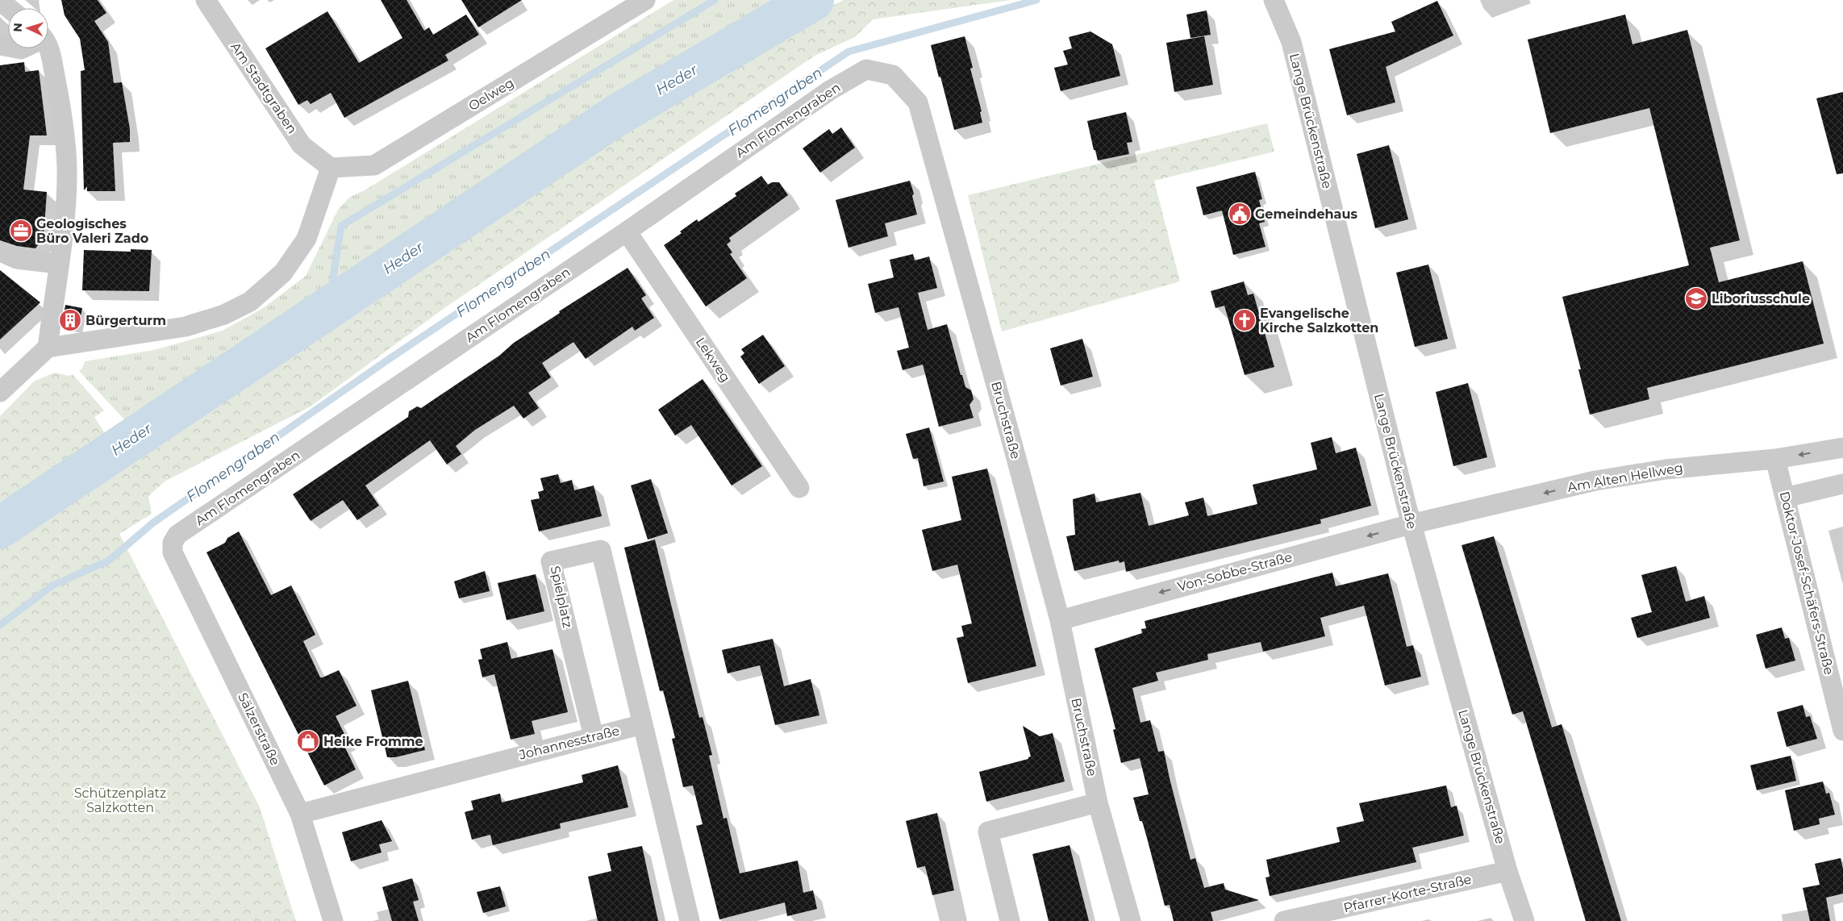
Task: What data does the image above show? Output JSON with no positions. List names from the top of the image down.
{
  "streets": {
    "street": [
      "Am Stadtgraben",
      "Oelweg",
      "Am Flomengraben",
      "Lange Brückenstraße",
      "Lekweg",
      "Bruchstraße",
      "Am Alten Hellweg",
      "Von-Sobbe-Straße",
      "Doktor-Josef-Schäfers-Straße",
      "Spielplatz",
      "Sälzerstraße",
      "Johannesstraße",
      "Pfarrer-Korte-Straße"
    ]
  },
  "crossings": [
    ["Am Stadtgraben", "Oelweg"],
    ["Am Flomengraben", "Lekweg"],
    ["Am Flomengraben", "Bruchstraße"],
    ["Am Flomengraben", "Sälzerstraße"],
    ["Lange Brückenstraße", "Am Alten Hellweg"],
    ["Lange Brückenstraße", "Von-Sobbe-Straße"],
    ["Lange Brückenstraße", "Pfarrer-Korte-Straße"],
    ["Bruchstraße", "Von-Sobbe-Straße"],
    ["Am Alten Hellweg", "Von-Sobbe-Straße"],
    ["Am Alten Hellweg", "Doktor-Josef-Schäfers-Straße"],
    ["Spielplatz", "Johannesstraße"],
    ["Sälzerstraße", "Johannesstraße"]
  ],
  "one_way": ["Am Alten Hellweg", "Von-Sobbe-Straße"],
  "water": ["Heder", "Flomengraben"],
  "parks": ["Schützenplatz Salzkotten"],
  "places": {
    "public building": ["Gemeindehaus"],
    "office": ["Geologisches Büro Valeri Zado"],
    "school or university": ["Liboriusschule"],
    "building": ["Bürgerturm"],
    "church": ["Evangelische Kirche Salzkotten"],
    "shop": ["Heike Fromme"]
  },
  "north": "left"
}
